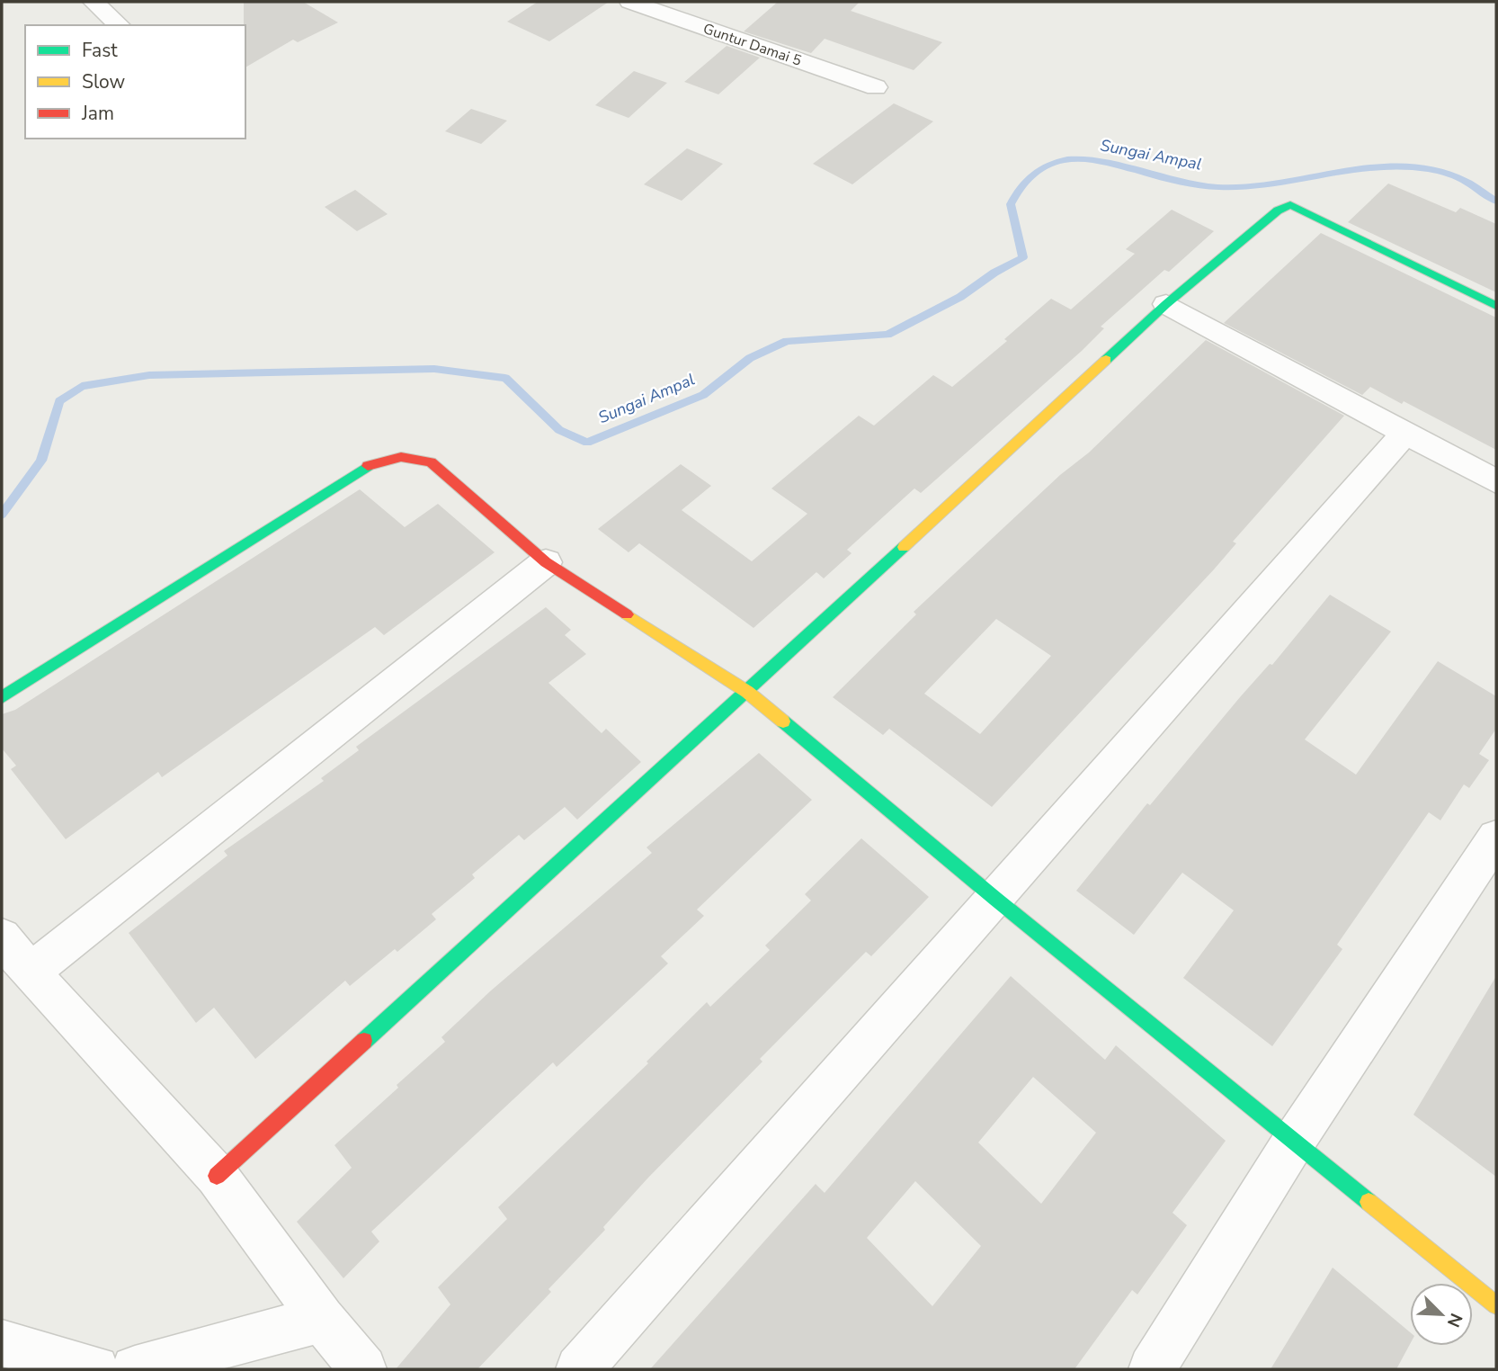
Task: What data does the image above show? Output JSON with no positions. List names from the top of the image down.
{
  "streets": {
    "street": ["Guntur Damai 5"]
  },
  "water": ["Sungai Ampal"],
  "legend": ["Fast", "Slow", "Jam"],
  "north": "bottom right"
}
